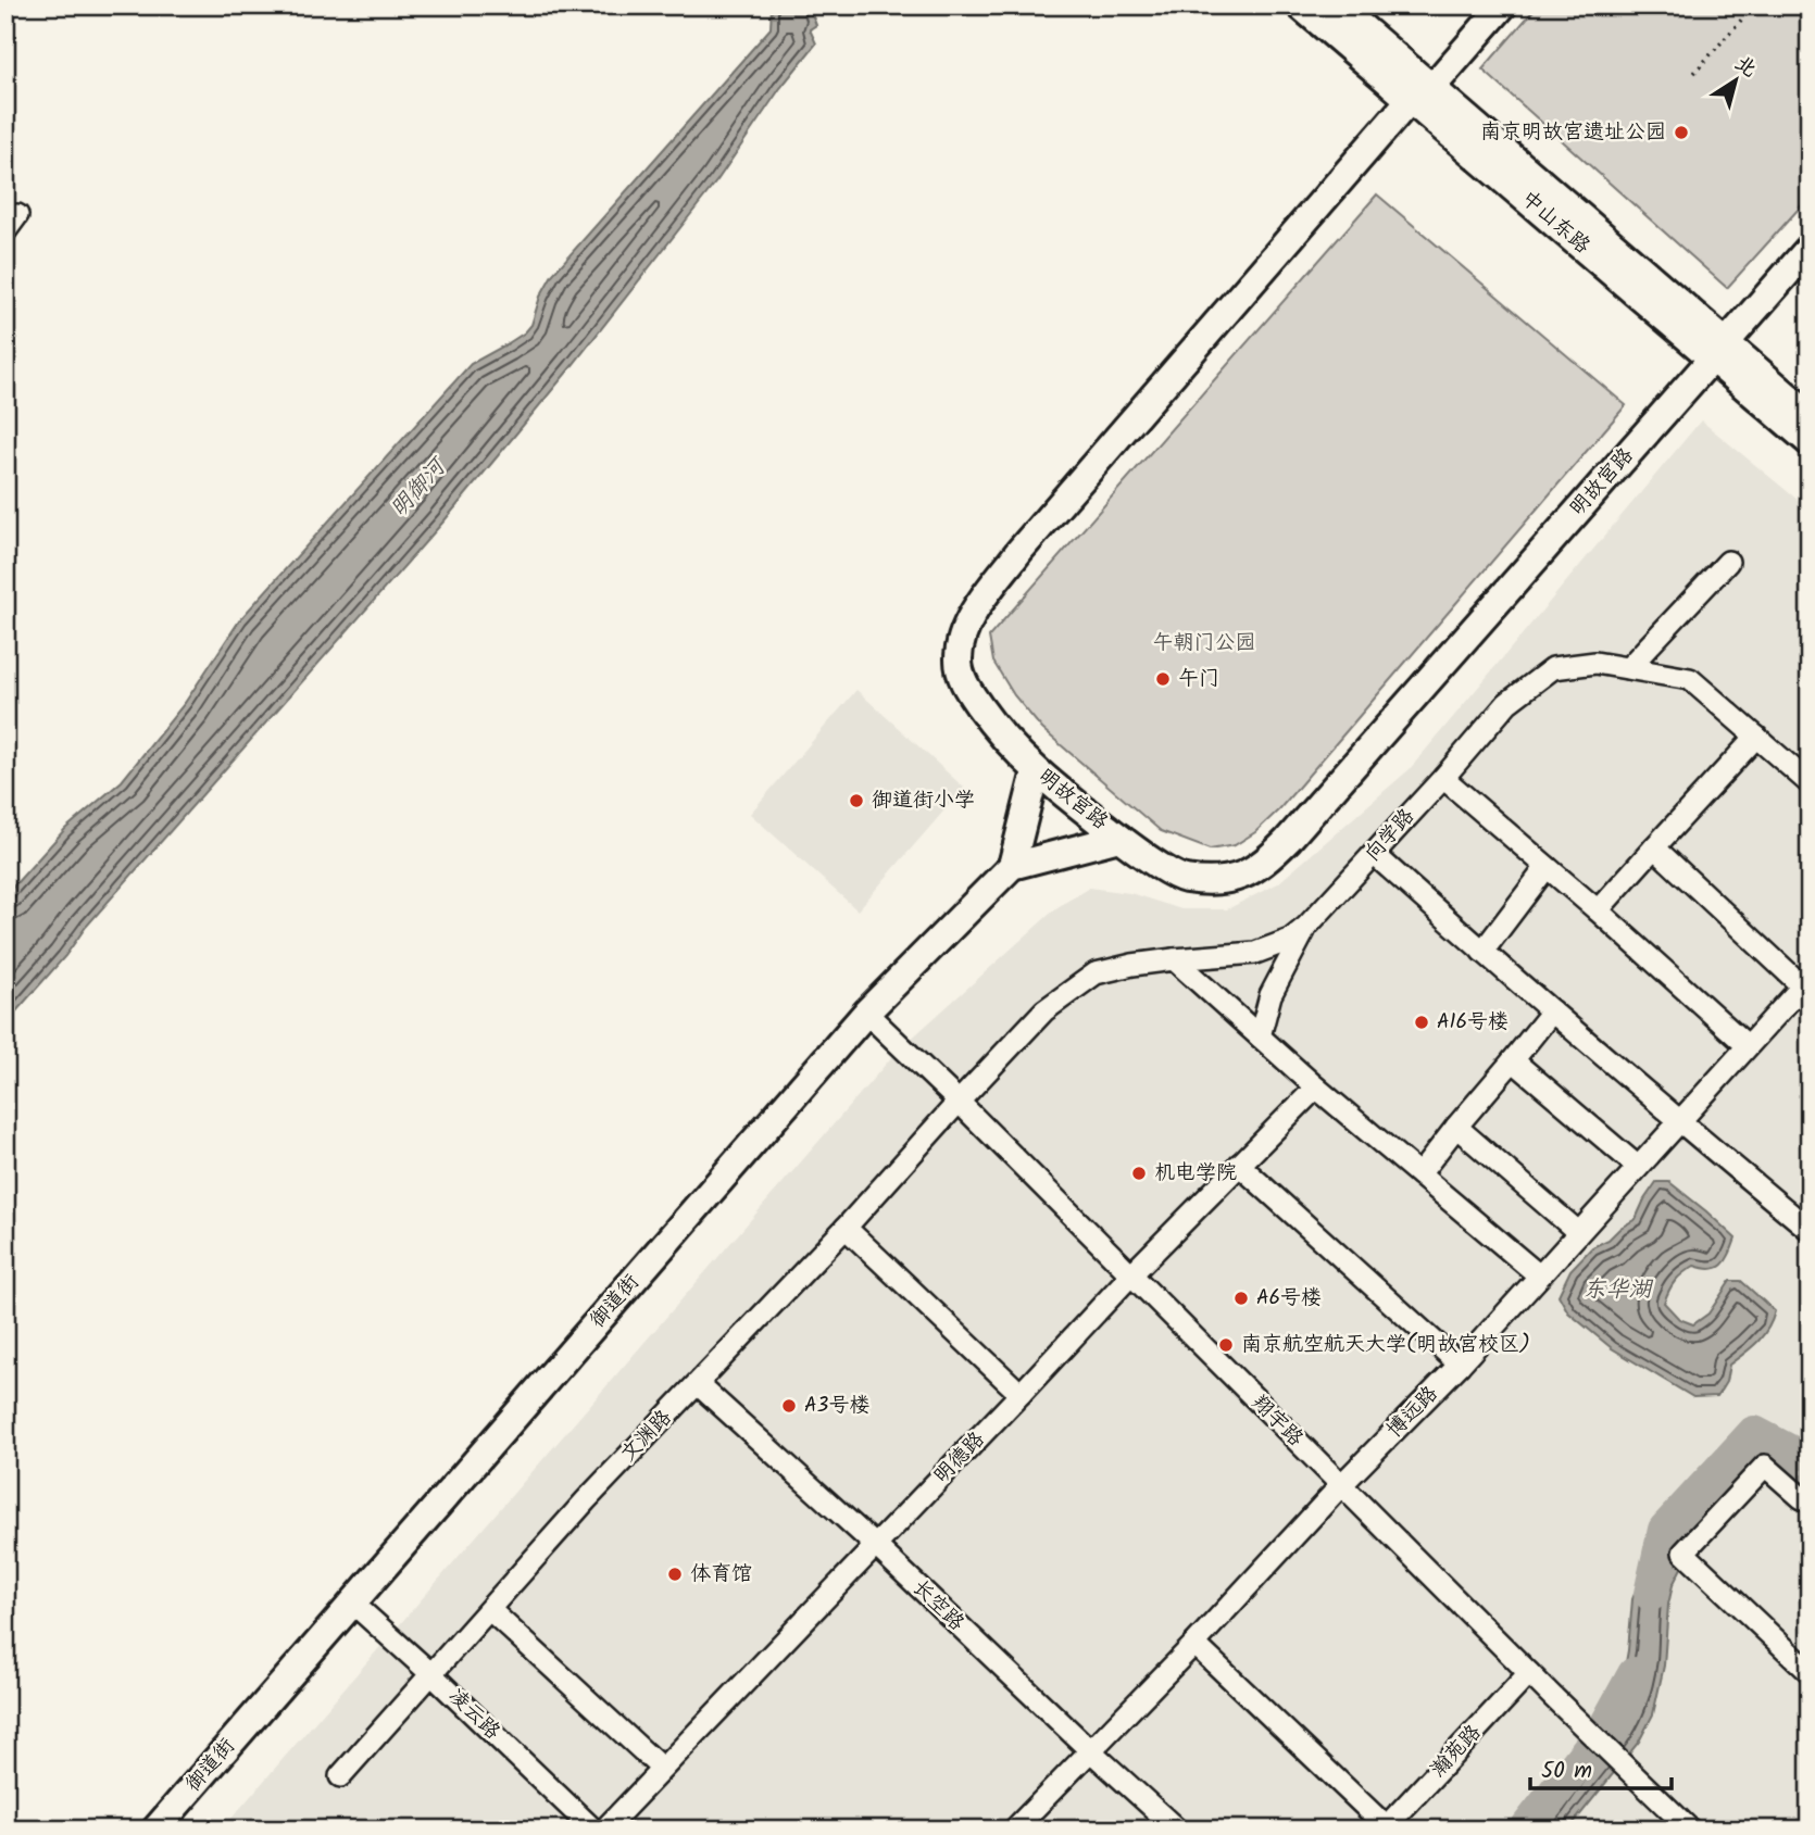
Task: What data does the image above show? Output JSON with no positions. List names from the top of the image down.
{
  "streets": {
    "main road": ["中山东路", "明故宫路", "御道街"],
    "lane": [
      "向学路",
      "博远路",
      "翔宇路",
      "文渊路",
      "明德路",
      "长空路",
      "凌云路",
      "瀚苑路"
    ]
  },
  "crossings": [
    ["中山东路", "明故宫路"],
    ["向学路", "翔宇路"],
    ["向学路", "文渊路"],
    ["御道街", "翔宇路"],
    ["御道街", "凌云路"],
    ["博远路", "翔宇路"],
    ["博远路", "长空路"],
    ["翔宇路", "文渊路"],
    ["翔宇路", "明德路"],
    ["翔宇路", "瀚苑路"],
    ["文渊路", "长空路"],
    ["文渊路", "凌云路"],
    ["明德路", "长空路"]
  ],
  "water": ["明御河", "东华湖"],
  "parks": ["午朝门公园"],
  "places": [
    "南京明故宫遗址公园",
    "午门",
    "御道街小学",
    "A16号楼",
    "机电学院",
    "A6号楼",
    "南京航空航天大学(明故宫校区)",
    "A3号楼",
    "体育馆"
  ],
  "scale_bar": "50 m",
  "north": "top right"
}
